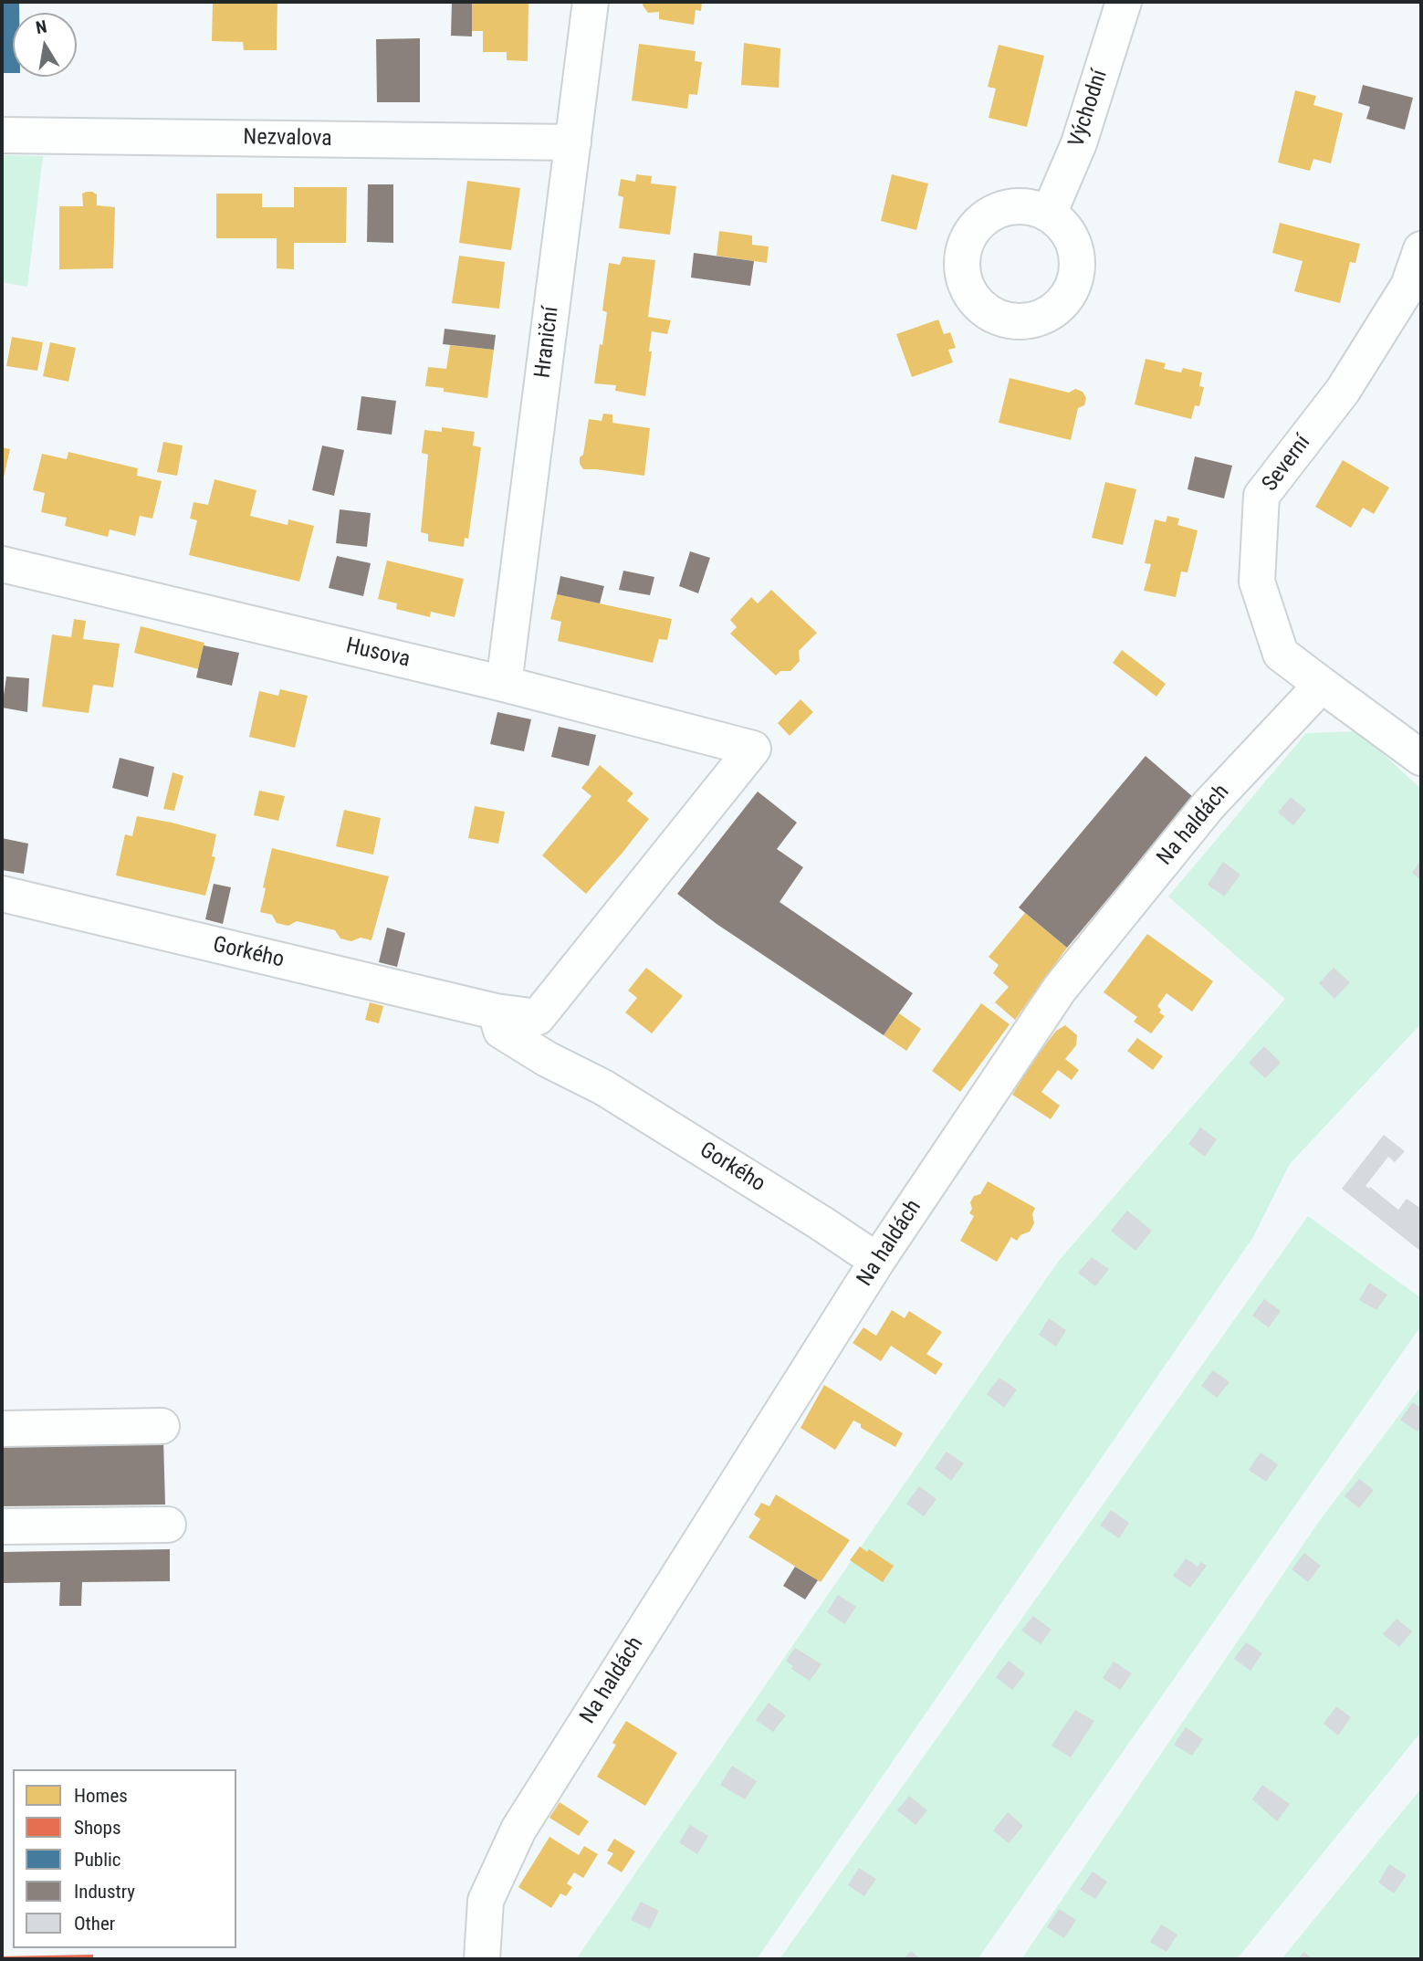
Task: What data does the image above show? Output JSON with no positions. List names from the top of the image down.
{
  "streets": {
    "street": [
      "Východní",
      "Nezvalova",
      "Hraniční",
      "Severní",
      "Husova",
      "Na haldách",
      "Gorkého"
    ]
  },
  "crossings": [
    ["Nezvalova", "Hraniční"],
    ["Hraniční", "Husova"],
    ["Severní", "Na haldách"],
    ["Husova", "Gorkého"],
    ["Na haldách", "Gorkého"]
  ],
  "legend": [
    "Homes",
    "Shops",
    "Public",
    "Industry",
    "Other"
  ],
  "north": "top"
}
